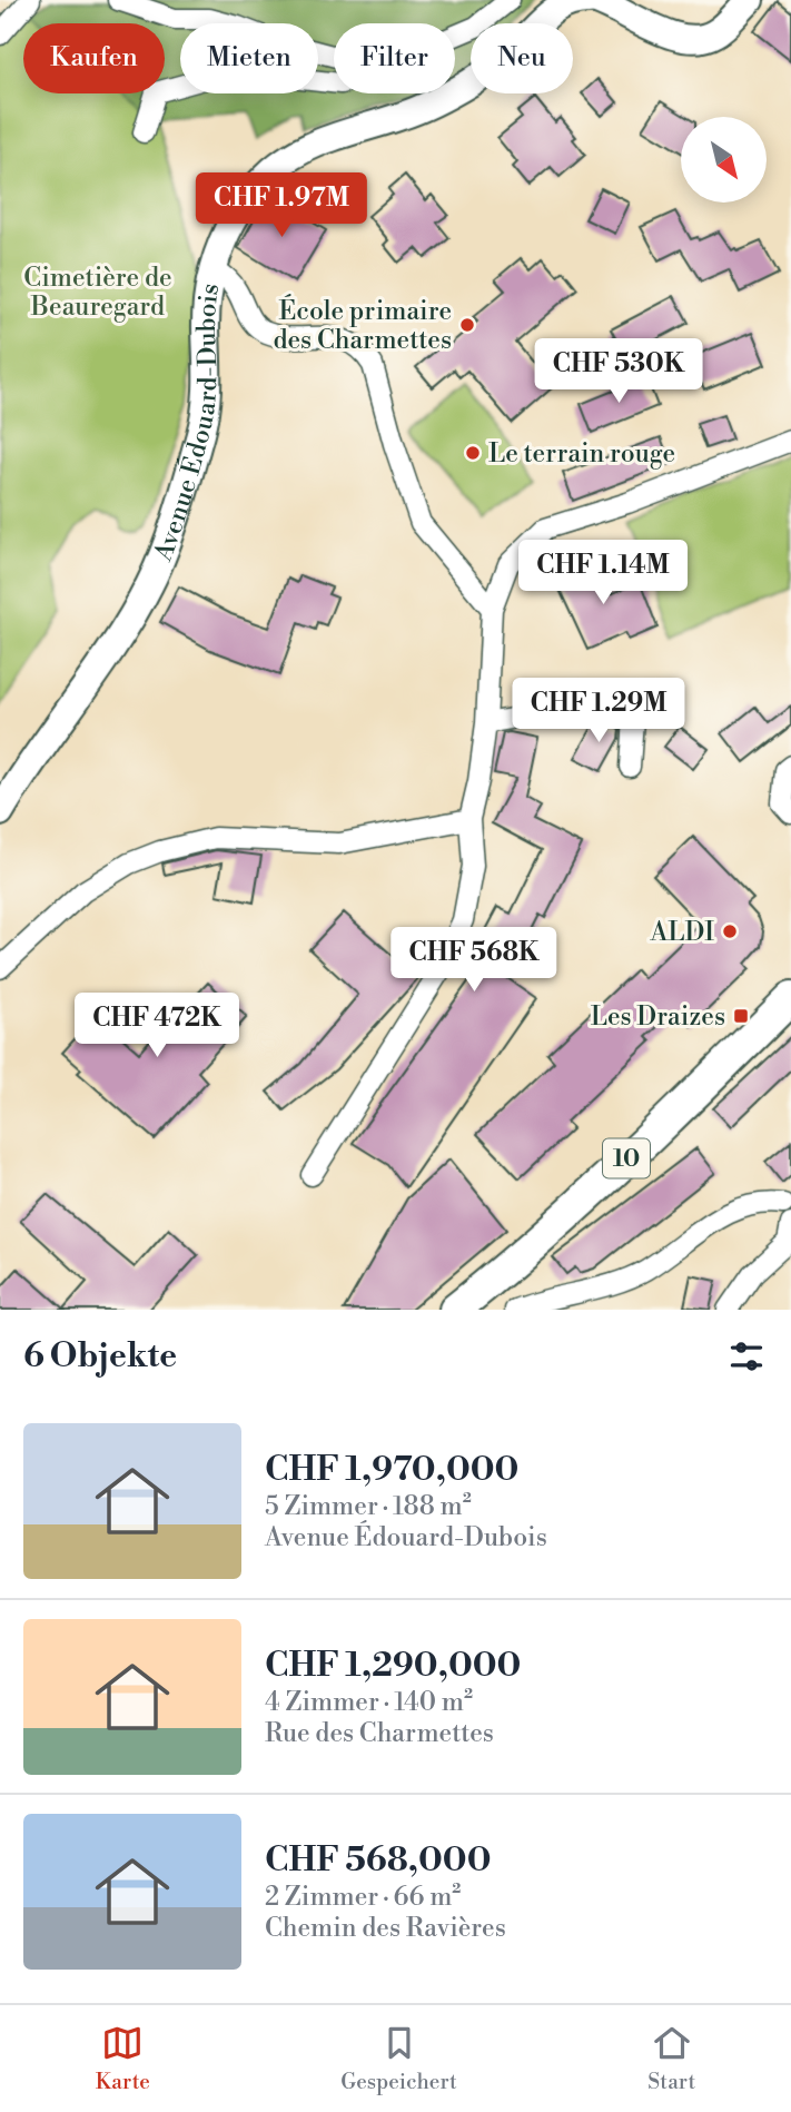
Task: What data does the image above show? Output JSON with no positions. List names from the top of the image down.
{
  "streets": {
    "main road": ["10"],
    "street": ["Avenue Édouard-Dubois"]
  },
  "parks": ["Cimetière de Beauregard"],
  "places": {
    "other": ["École primaire des Charmettes", "Le terrain rouge", "ALDI"],
    "transit": ["Les Draizes"]
  },
  "north": "bottom right",
  "page": {
    "chip": [
      "Kaufen",
      "Mieten",
      "Filter",
      "Neu"
    ],
    "price": [
      "CHF 1.97M",
      "CHF 530K",
      "CHF 1.14M",
      "CHF 1.29M",
      "CHF 568K",
      "CHF 472K"
    ],
    "heading": "6 Objekte",
    "list": [
      {
        "name": "CHF 1,970,000",
        "note": "5 Zimmer · 188 m² · Avenue Édouard-Dubois"
      },
      {
        "name": "CHF 1,290,000",
        "note": "4 Zimmer · 140 m² · Rue des Charmettes"
      },
      {
        "name": "CHF 568,000",
        "note": "2 Zimmer · 66 m² · Chemin des Ravières"
      }
    ],
    "tabs": ["Karte", "Gespeichert", "Start"]
  }
}
